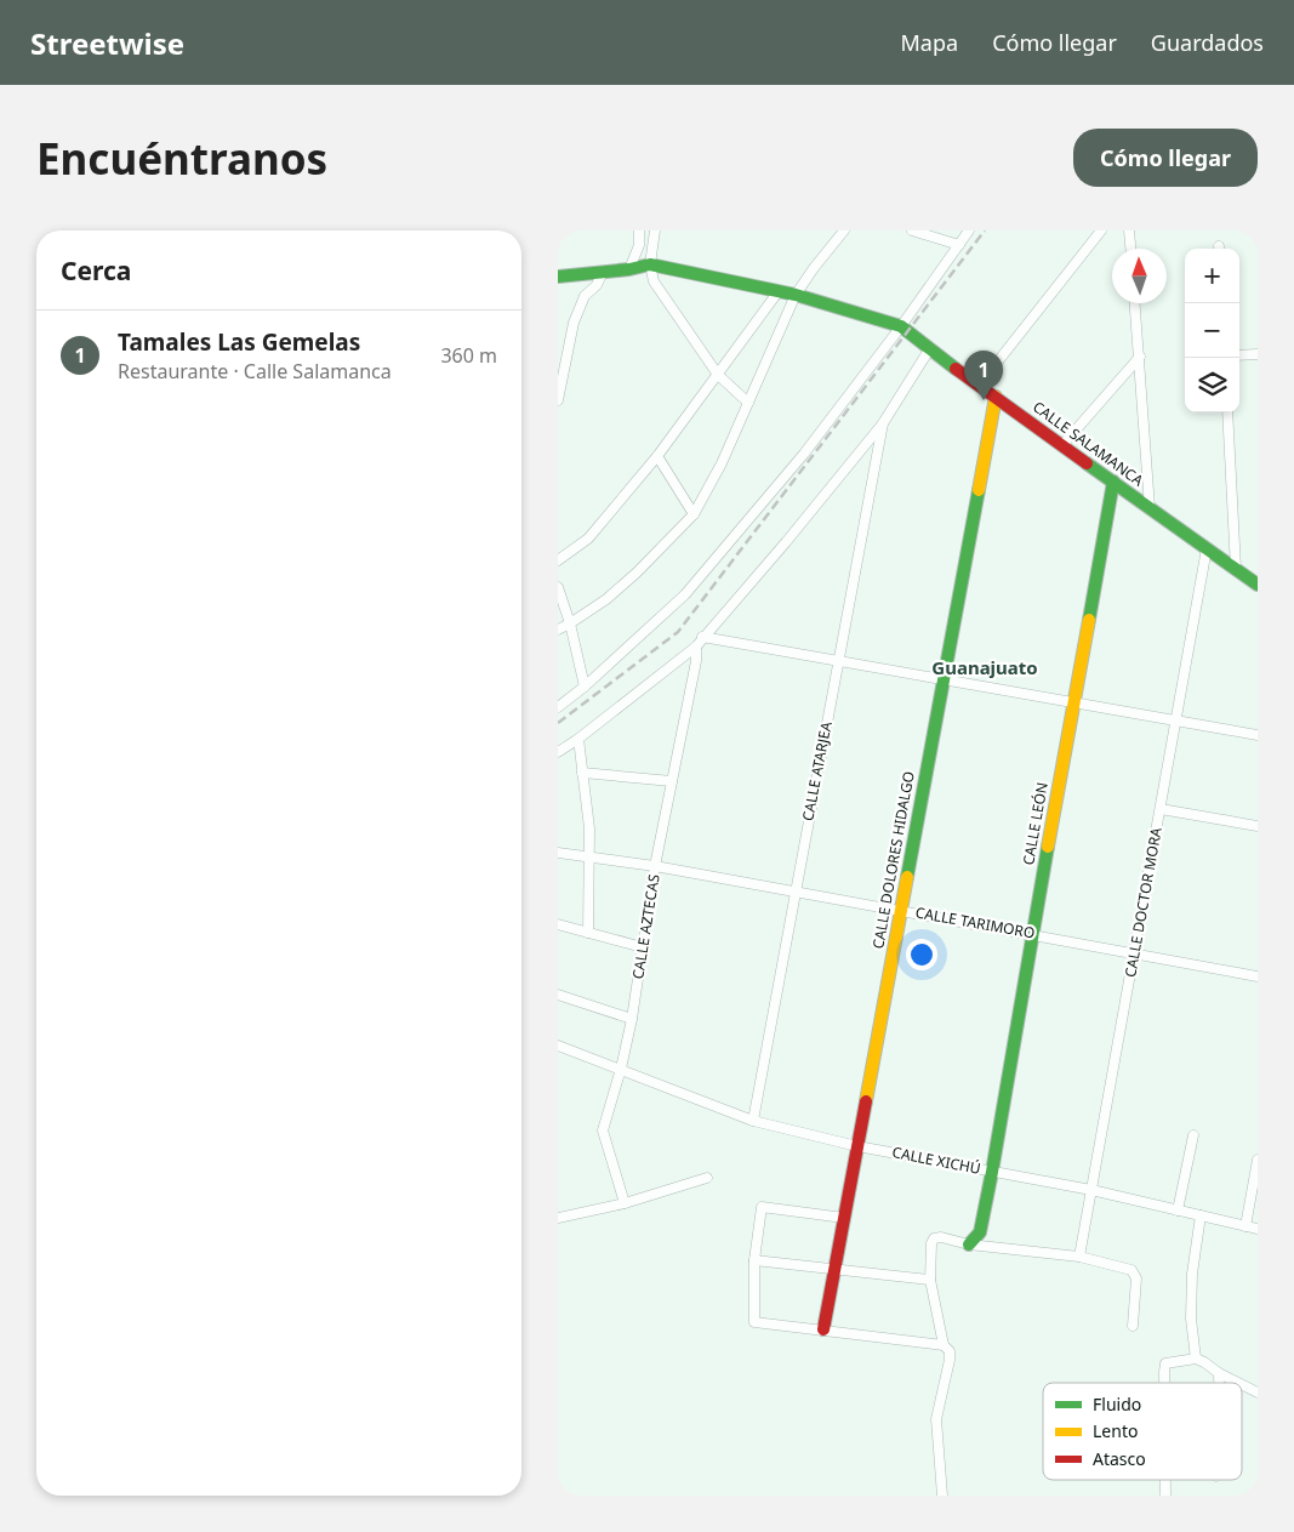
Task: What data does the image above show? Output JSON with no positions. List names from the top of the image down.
{
  "streets": {
    "street": [
      "CALLE SALAMANCA",
      "CALLE ATARJEA",
      "CALLE LEÓN",
      "CALLE DOLORES HIDALGO",
      "CALLE DOCTOR MORA",
      "CALLE TARIMORO",
      "CALLE AZTECAS",
      "CALLE XICHÚ"
    ]
  },
  "crossings": [
    ["CALLE SALAMANCA", "CALLE LEÓN"],
    ["CALLE SALAMANCA", "CALLE DOLORES HIDALGO"],
    ["CALLE SALAMANCA", "CALLE DOCTOR MORA"],
    ["CALLE ATARJEA", "CALLE TARIMORO"],
    ["CALLE ATARJEA", "CALLE XICHÚ"],
    ["CALLE LEÓN", "CALLE TARIMORO"],
    ["CALLE LEÓN", "CALLE XICHÚ"],
    ["CALLE DOLORES HIDALGO", "CALLE TARIMORO"],
    ["CALLE DOLORES HIDALGO", "CALLE XICHÚ"],
    ["CALLE DOCTOR MORA", "CALLE TARIMORO"],
    ["CALLE DOCTOR MORA", "CALLE XICHÚ"],
    ["CALLE TARIMORO", "CALLE AZTECAS"],
    ["CALLE AZTECAS", "CALLE XICHÚ"]
  ],
  "districts": ["Guanajuato"],
  "legend": ["Fluido", "Lento", "Atasco"],
  "north": "top",
  "page": {
    "header": "Streetwise",
    "nav": ["Mapa", "Cómo llegar", "Guardados"],
    "buttons": "Cómo llegar",
    "title": "Encuéntranos",
    "heading": "Cerca",
    "map_buttons": ["+", "−"],
    "list": [
      {
        "mark": "1",
        "name": "Tamales Las Gemelas",
        "note": "Restaurante · Calle Salamanca",
        "value": "360 m"
      }
    ],
    "pins": "1"
  }
}
